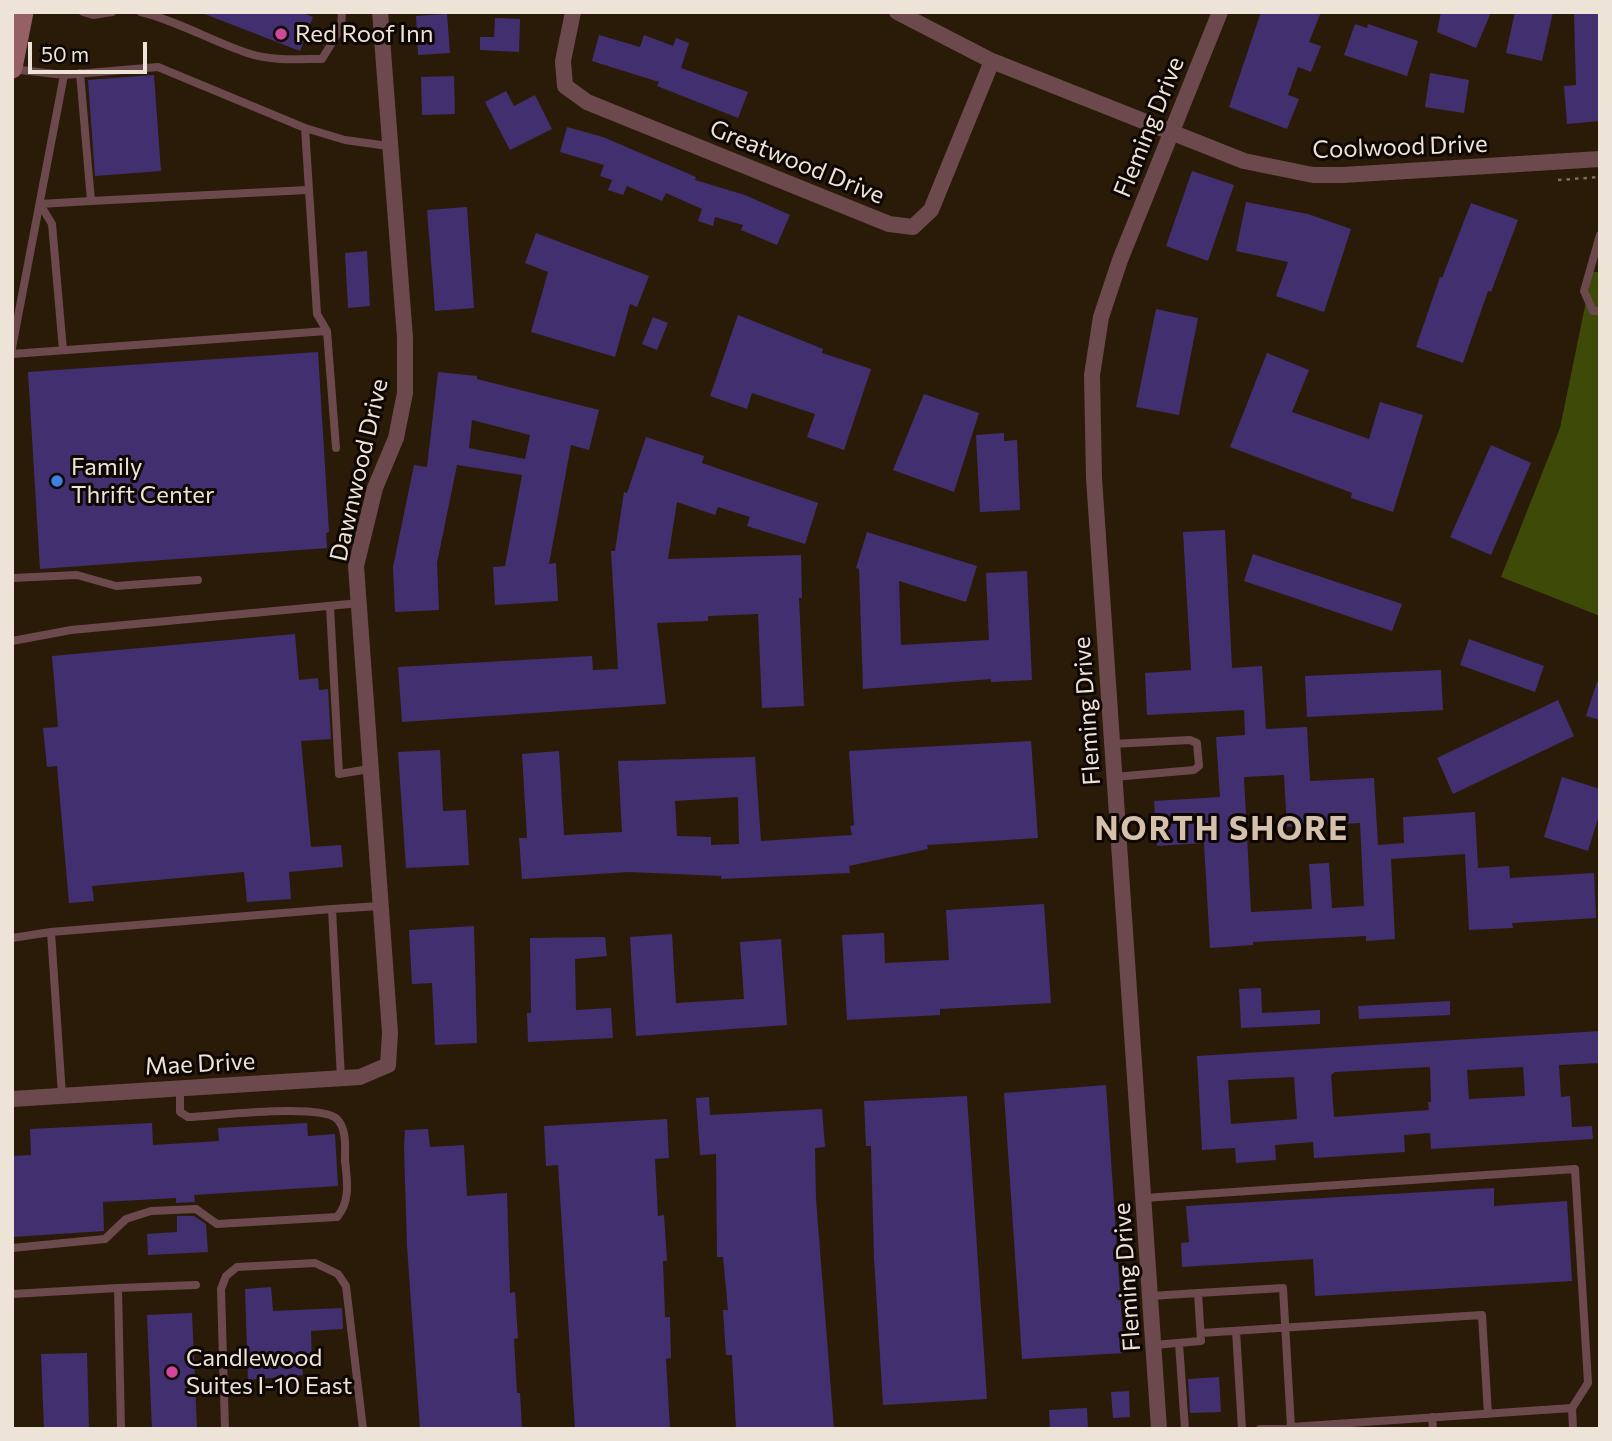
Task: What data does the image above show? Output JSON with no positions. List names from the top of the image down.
{
  "streets": {
    "street": [
      "Fleming Drive",
      "Coolwood Drive",
      "Greatwood Drive",
      "Dawnwood Drive",
      "Mae Drive"
    ]
  },
  "crossings": [
    ["Fleming Drive", "Coolwood Drive"],
    ["Coolwood Drive", "Greatwood Drive"],
    ["Dawnwood Drive", "Mae Drive"]
  ],
  "districts": ["NORTH SHORE"],
  "places": ["Red Roof Inn", "Family Thrift Center", "Candlewood Suites I-10 East"],
  "scale_bar": "50 m"
}
